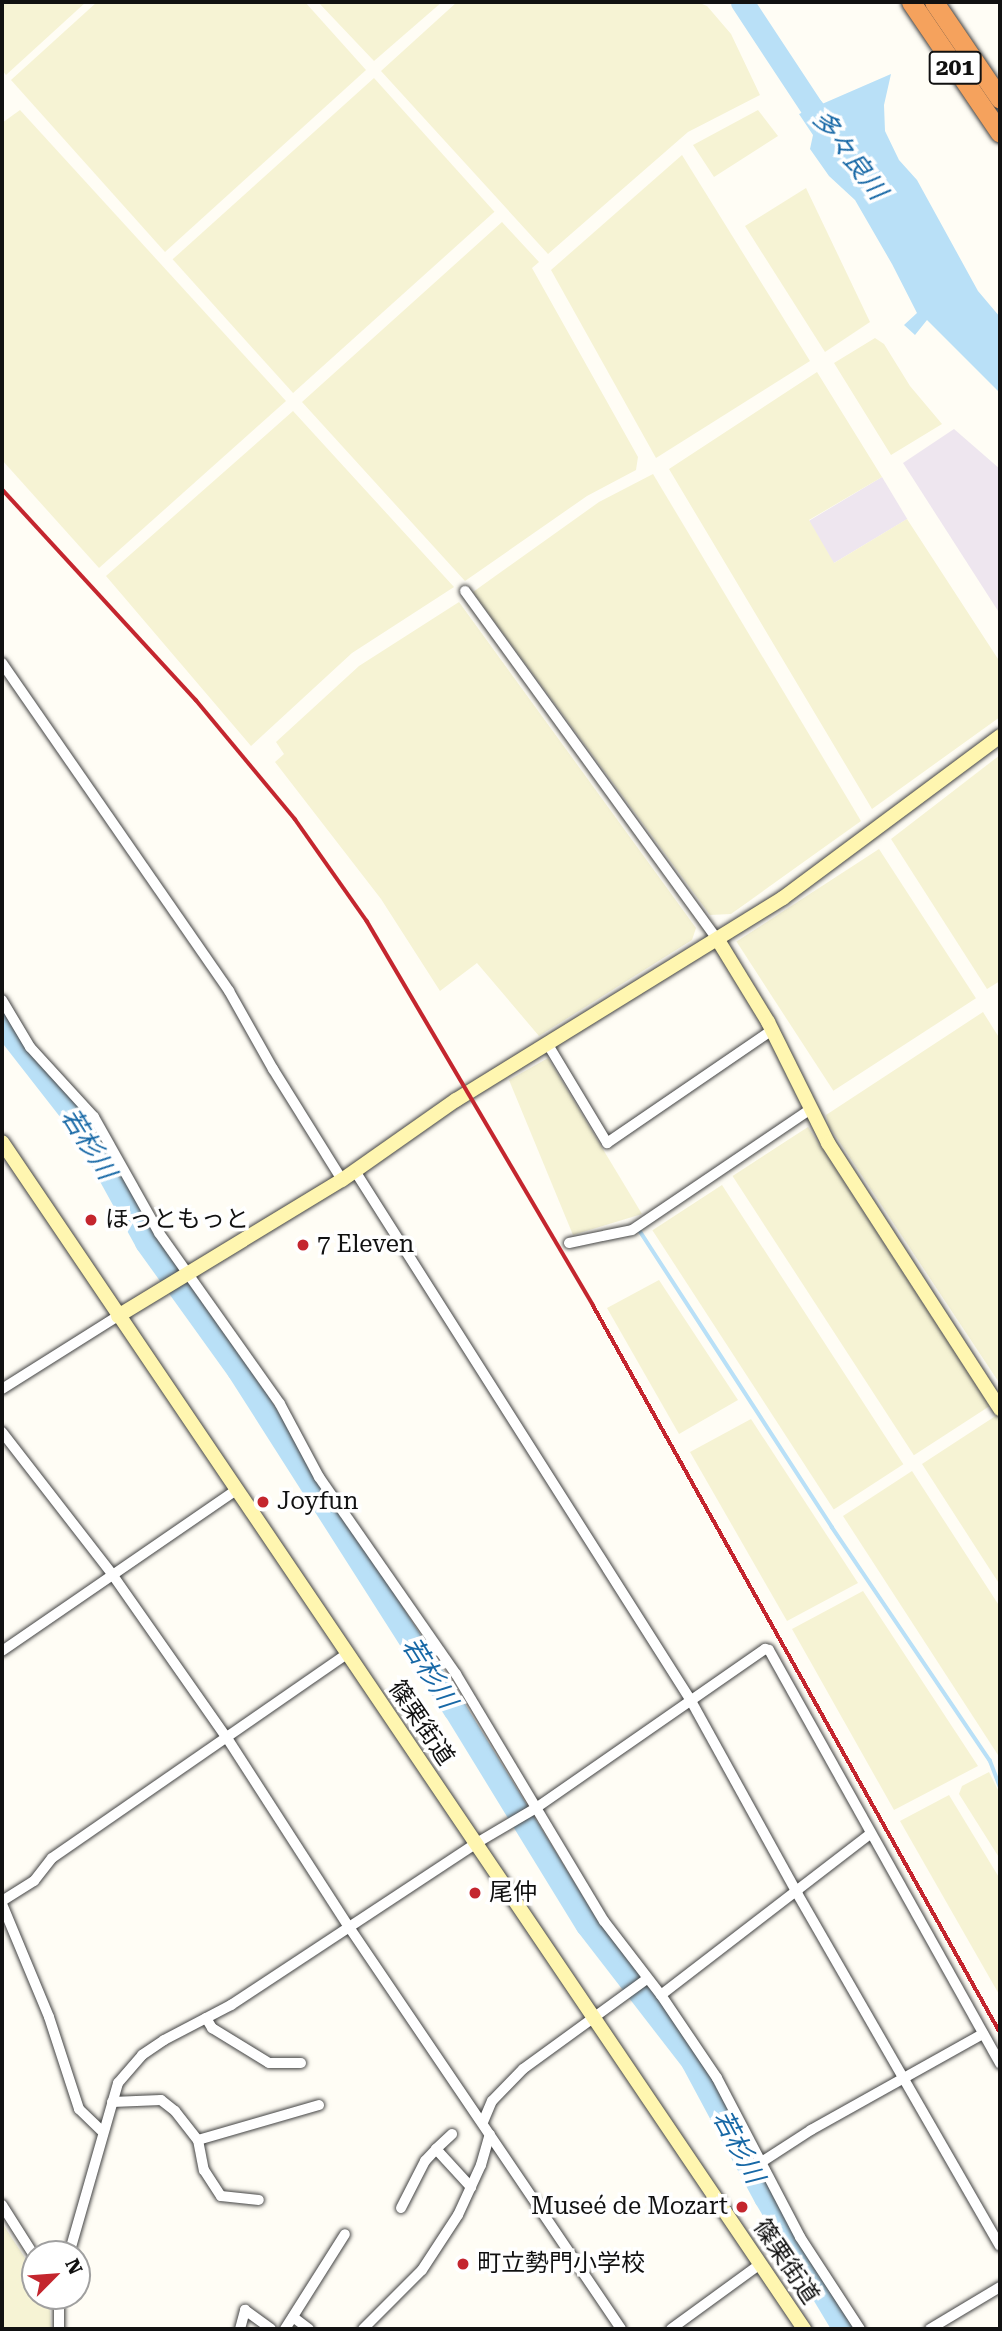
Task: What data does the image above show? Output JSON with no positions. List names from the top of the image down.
{
  "streets": {
    "highway": ["201"],
    "street": ["篠栗街道"]
  },
  "water": ["多々良川", "若杉川"],
  "places": [
    "ほっともっと",
    "7 Eleven",
    "Joyfun",
    "尾仲",
    "Museé de Mozart",
    "町立勢門小学校"
  ],
  "north": "top right"
}
